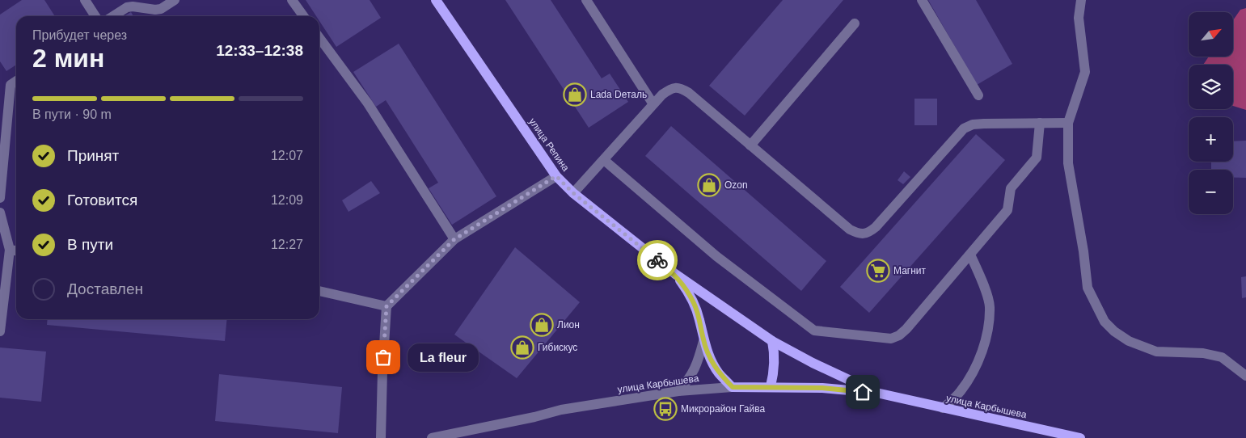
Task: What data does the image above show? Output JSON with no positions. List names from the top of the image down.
{
  "streets": {
    "main road": ["улица Репина", "улица Карбышева"]
  },
  "places": {
    "shop": [
      "Lada Dеталь",
      "Ozon",
      "Лион",
      "Гибискус"
    ],
    "supermarket": ["Магнит"],
    "other": ["La fleur"],
    "bus stop": ["Микрорайон Гайва"]
  },
  "north": "top right",
  "page": {
    "map_buttons": ["+", "−"],
    "heading": ["2 мин", "Прибудет через", "12:33–12:38"],
    "bar": "В пути · 90 m",
    "list": [
      ["Принят", "12:07"],
      ["Готовится", "12:09"],
      ["В пути", "12:27"],
      "Доставлен"
    ],
    "bubble": "La fleur"
  }
}
